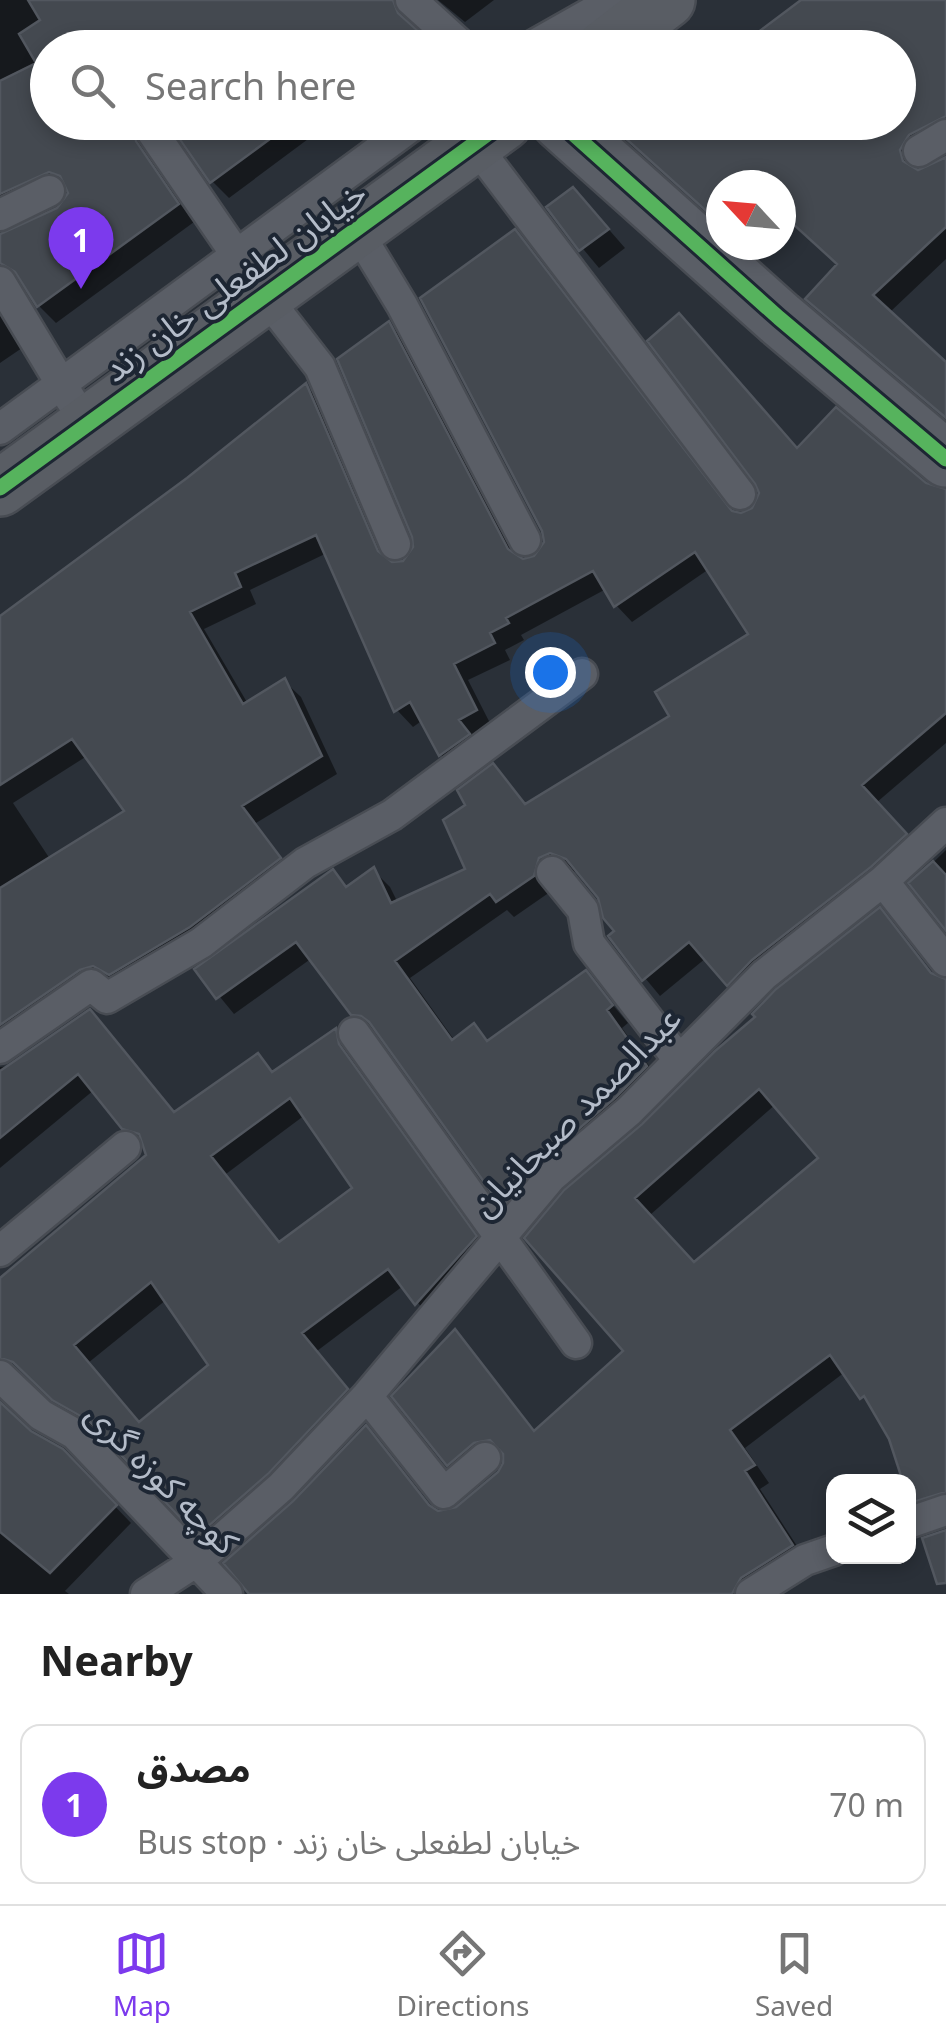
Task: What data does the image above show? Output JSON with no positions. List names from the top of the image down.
{
  "streets": {
    "street": ["خیابان لطفعلی خان زند"],
    "lane": ["عبدالصمد صبحانیان", "کوچه کوزه گری"]
  },
  "crossings": [
    ["عبدالصمد صبحانیان", "کوچه کوزه گری"]
  ],
  "north": "top left",
  "page": {
    "search": "Search here",
    "pins": "1",
    "heading": "Nearby",
    "list": [
      {
        "mark": "1",
        "name": "مصدق",
        "note": "Bus stop · خیابان لطفعلی خان زند",
        "value": "70 m"
      }
    ],
    "nav": ["Map", "Directions", "Saved"]
  }
}
